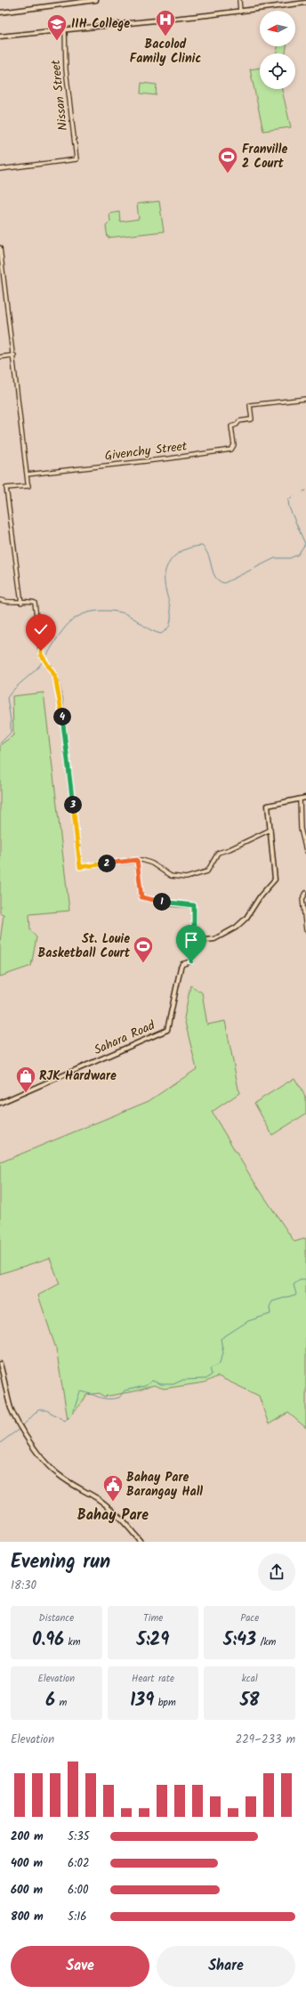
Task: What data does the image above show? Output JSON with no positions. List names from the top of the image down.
{
  "streets": {
    "main road": ["Sahara Road"],
    "street": ["Nissan Street", "Givenchy Street"]
  },
  "districts": ["Bahay Pare"],
  "places": {
    "hospital": ["Bacolod Family Clinic"],
    "school or university": ["IIH College"],
    "sports": ["Franville 2 Court", "St. Louie Basketball Court"],
    "shop": ["RJK Hardware"],
    "public building": ["Bahay Pare Barangay Hall"]
  },
  "north": "left",
  "page": {
    "pins": [
      "4",
      "3",
      "2",
      "1"
    ],
    "heading": ["Evening run", "18:30"],
    "stats": [
      ["Distance", "0.96 km"],
      ["Time", "5:29"],
      ["Pace", "5:43 /km"],
      ["Elevation", "6 m"],
      ["Heart rate", "139 bpm"],
      ["kcal", "58"]
    ],
    "chart": ["Elevation", "229–233 m"],
    "list": [
      {
        "name": "200 m",
        "note": "5:35"
      },
      {
        "name": "400 m",
        "note": "6:02"
      },
      {
        "name": "600 m",
        "note": "6:00"
      },
      {
        "name": "800 m",
        "note": "5:16"
      }
    ],
    "buttons": ["Save", "Share"]
  }
}
